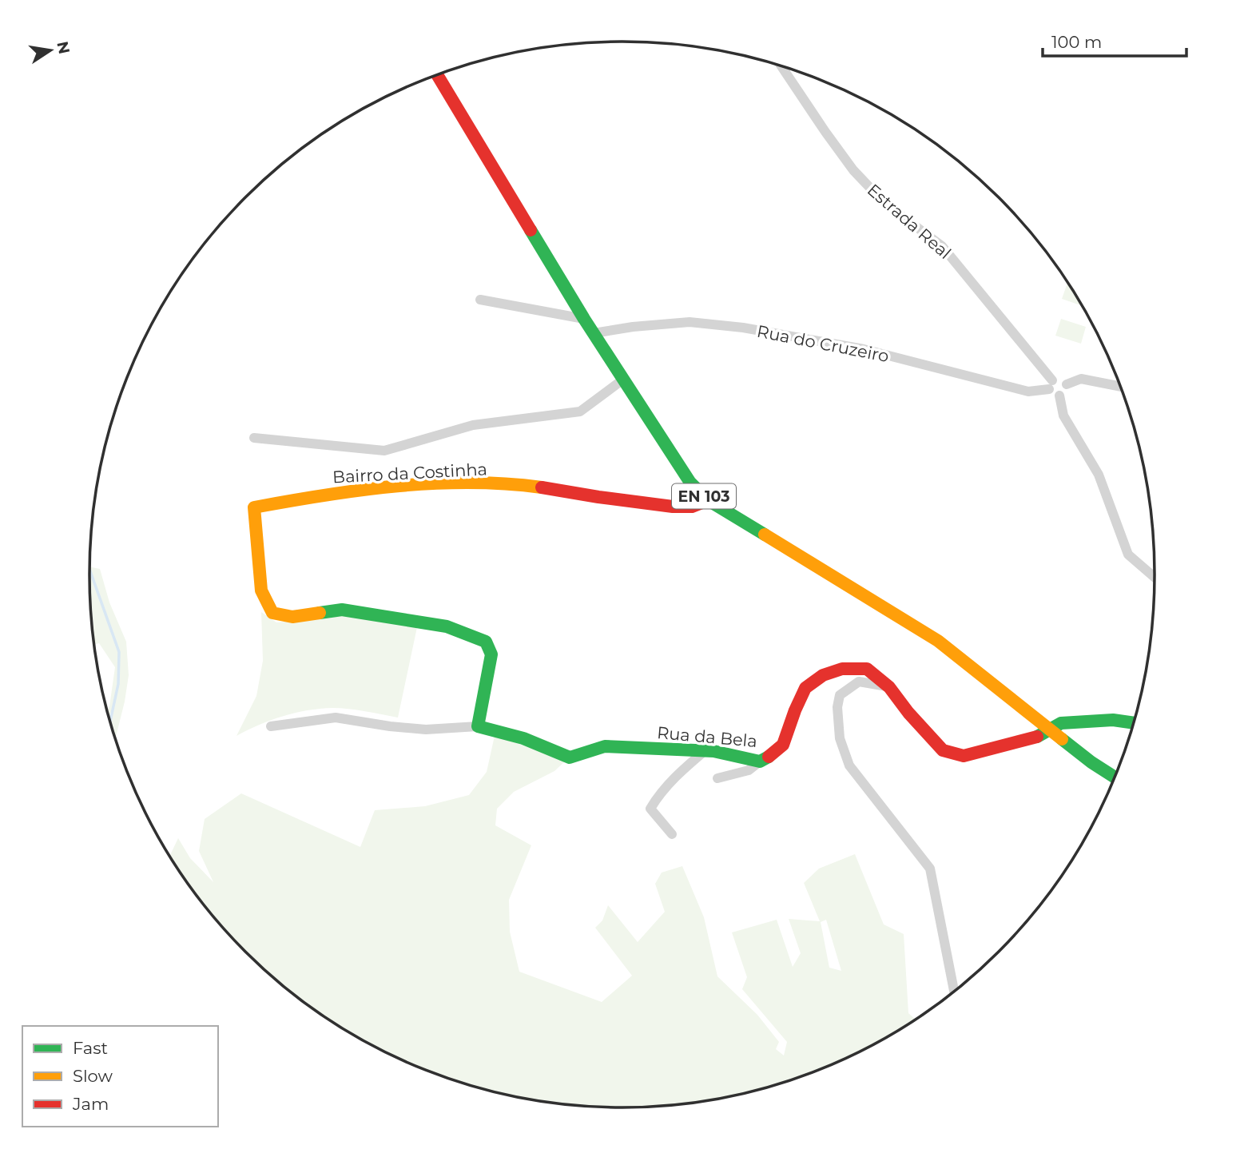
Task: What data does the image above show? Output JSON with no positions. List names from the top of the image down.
{
  "streets": {
    "street": [
      "Estrada Real",
      "Rua do Cruzeiro",
      "Bairro da Costinha",
      "EN 103",
      "Rua da Bela"
    ]
  },
  "crossings": [
    ["Estrada Real", "Rua do Cruzeiro"],
    ["Rua do Cruzeiro", "EN 103"],
    ["Bairro da Costinha", "EN 103"],
    ["Bairro da Costinha", "Rua da Bela"],
    ["EN 103", "Rua da Bela"]
  ],
  "legend": ["Fast", "Slow", "Jam"],
  "scale_bar": "100 m",
  "north": "right"
}
